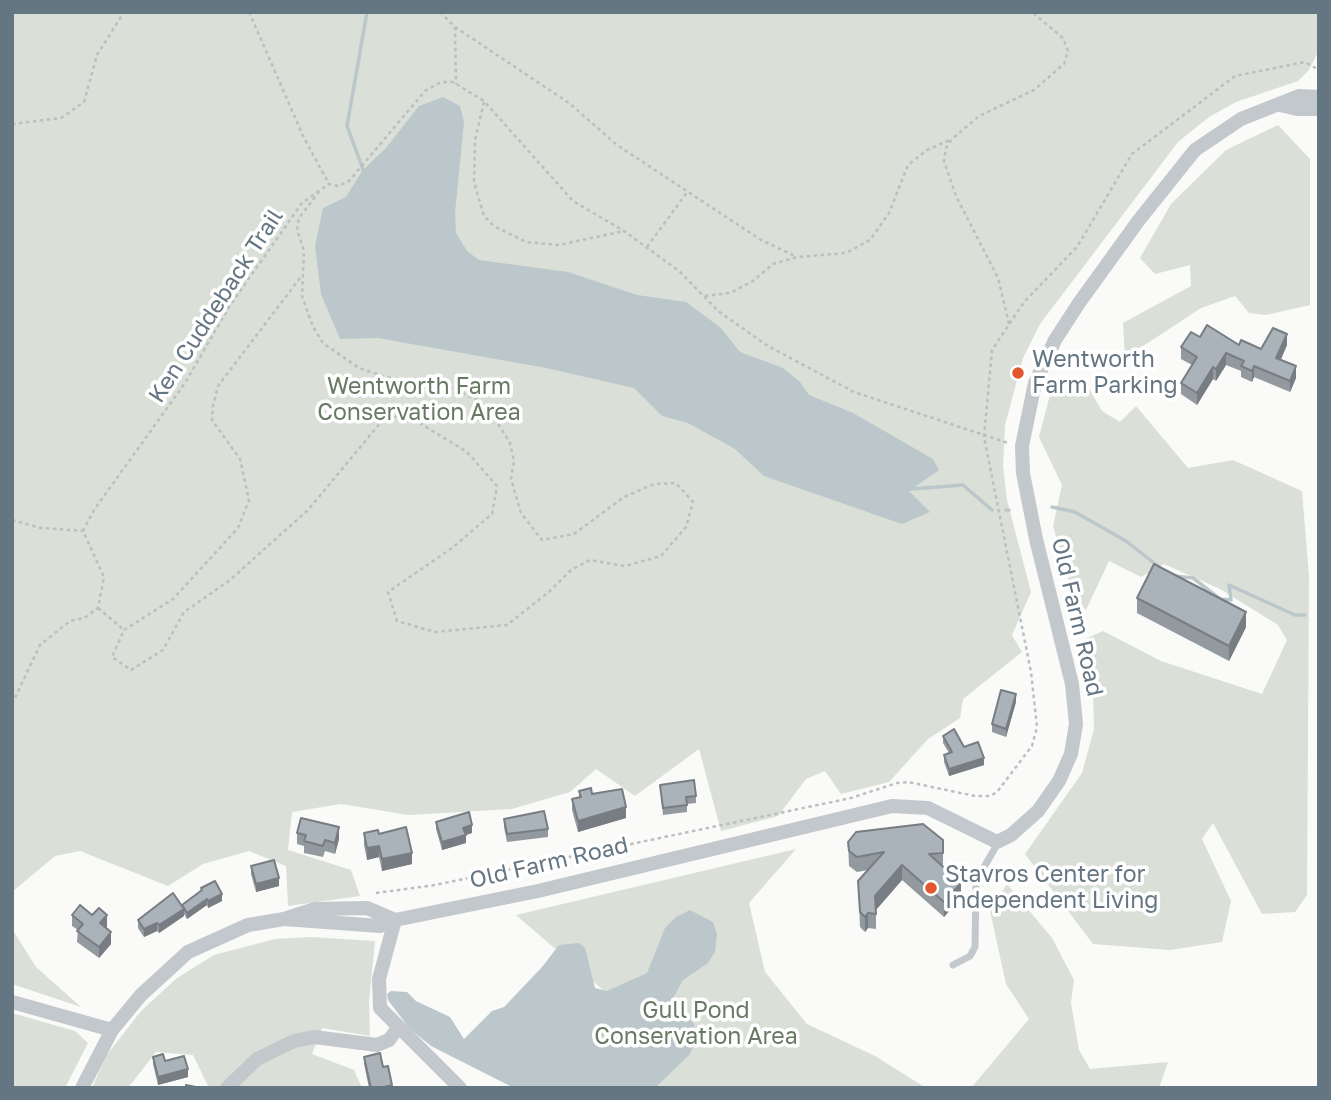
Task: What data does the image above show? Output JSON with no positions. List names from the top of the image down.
{
  "streets": {
    "street": ["Old Farm Road"],
    "path": ["Ken Cuddeback Trail"]
  },
  "parks": ["Wentworth Farm Conservation Area", "Gull Pond Conservation Area"],
  "places": ["Wentworth Farm Parking", "Stavros Center for Independent Living"]
}
